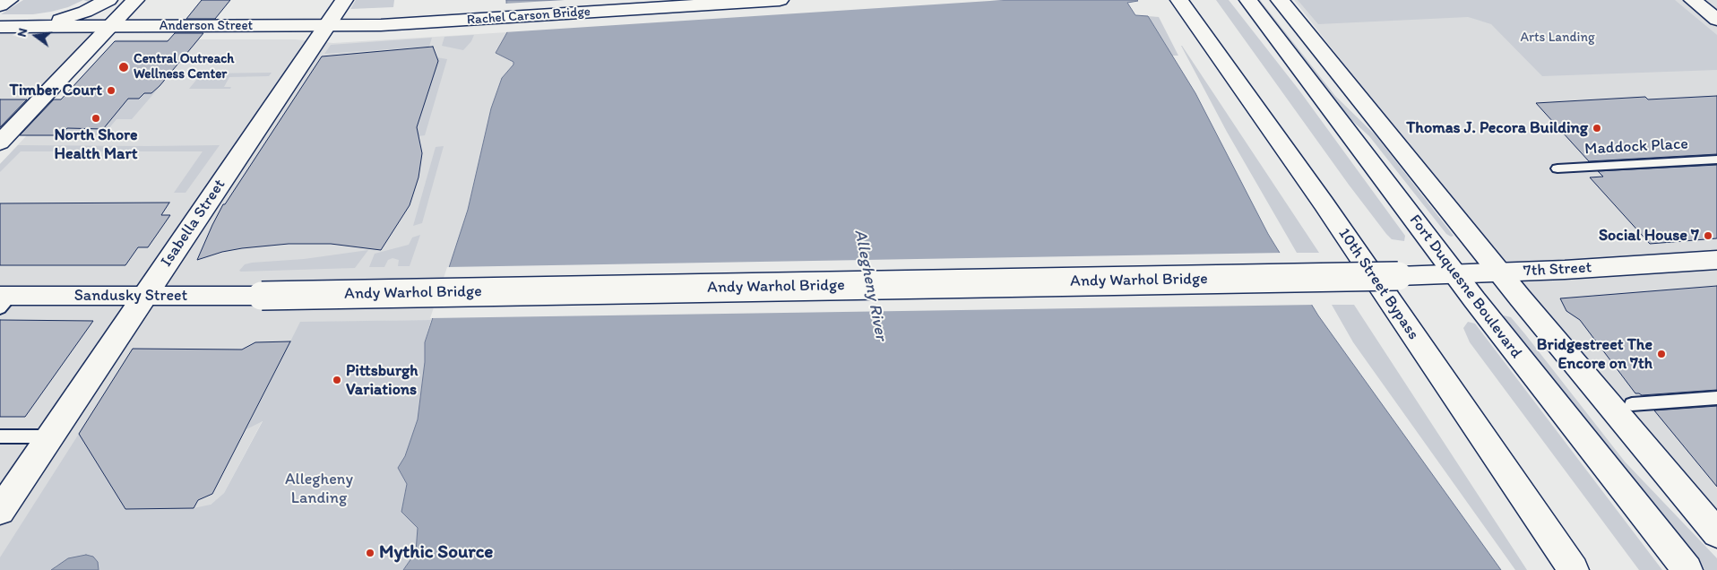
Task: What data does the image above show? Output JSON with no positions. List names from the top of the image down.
{
  "streets": {
    "main road": [
      "Rachel Carson Bridge",
      "Anderson Street",
      "Isabella Street",
      "7th Street",
      "Andy Warhol Bridge",
      "10th Street Bypass",
      "Fort Duquesne Boulevard",
      "Sandusky Street"
    ],
    "lane": ["Maddock Place"]
  },
  "crossings": [
    ["Rachel Carson Bridge", "Anderson Street"],
    ["Anderson Street", "Isabella Street"],
    ["Isabella Street", "Sandusky Street"],
    ["7th Street", "Andy Warhol Bridge"],
    ["7th Street", "Fort Duquesne Boulevard"],
    ["Andy Warhol Bridge", "Sandusky Street"]
  ],
  "water": ["Allegheny River"],
  "parks": ["Arts Landing", "Allegheny Landing"],
  "places": [
    "Central Outreach Wellness Center",
    "Timber Court",
    "North Shore Health Mart",
    "Thomas J. Pecora Building",
    "Social House 7",
    "Bridgestreet The Encore on 7th",
    "Pittsburgh Variations",
    "Mythic Source"
  ],
  "north": "left"
}
